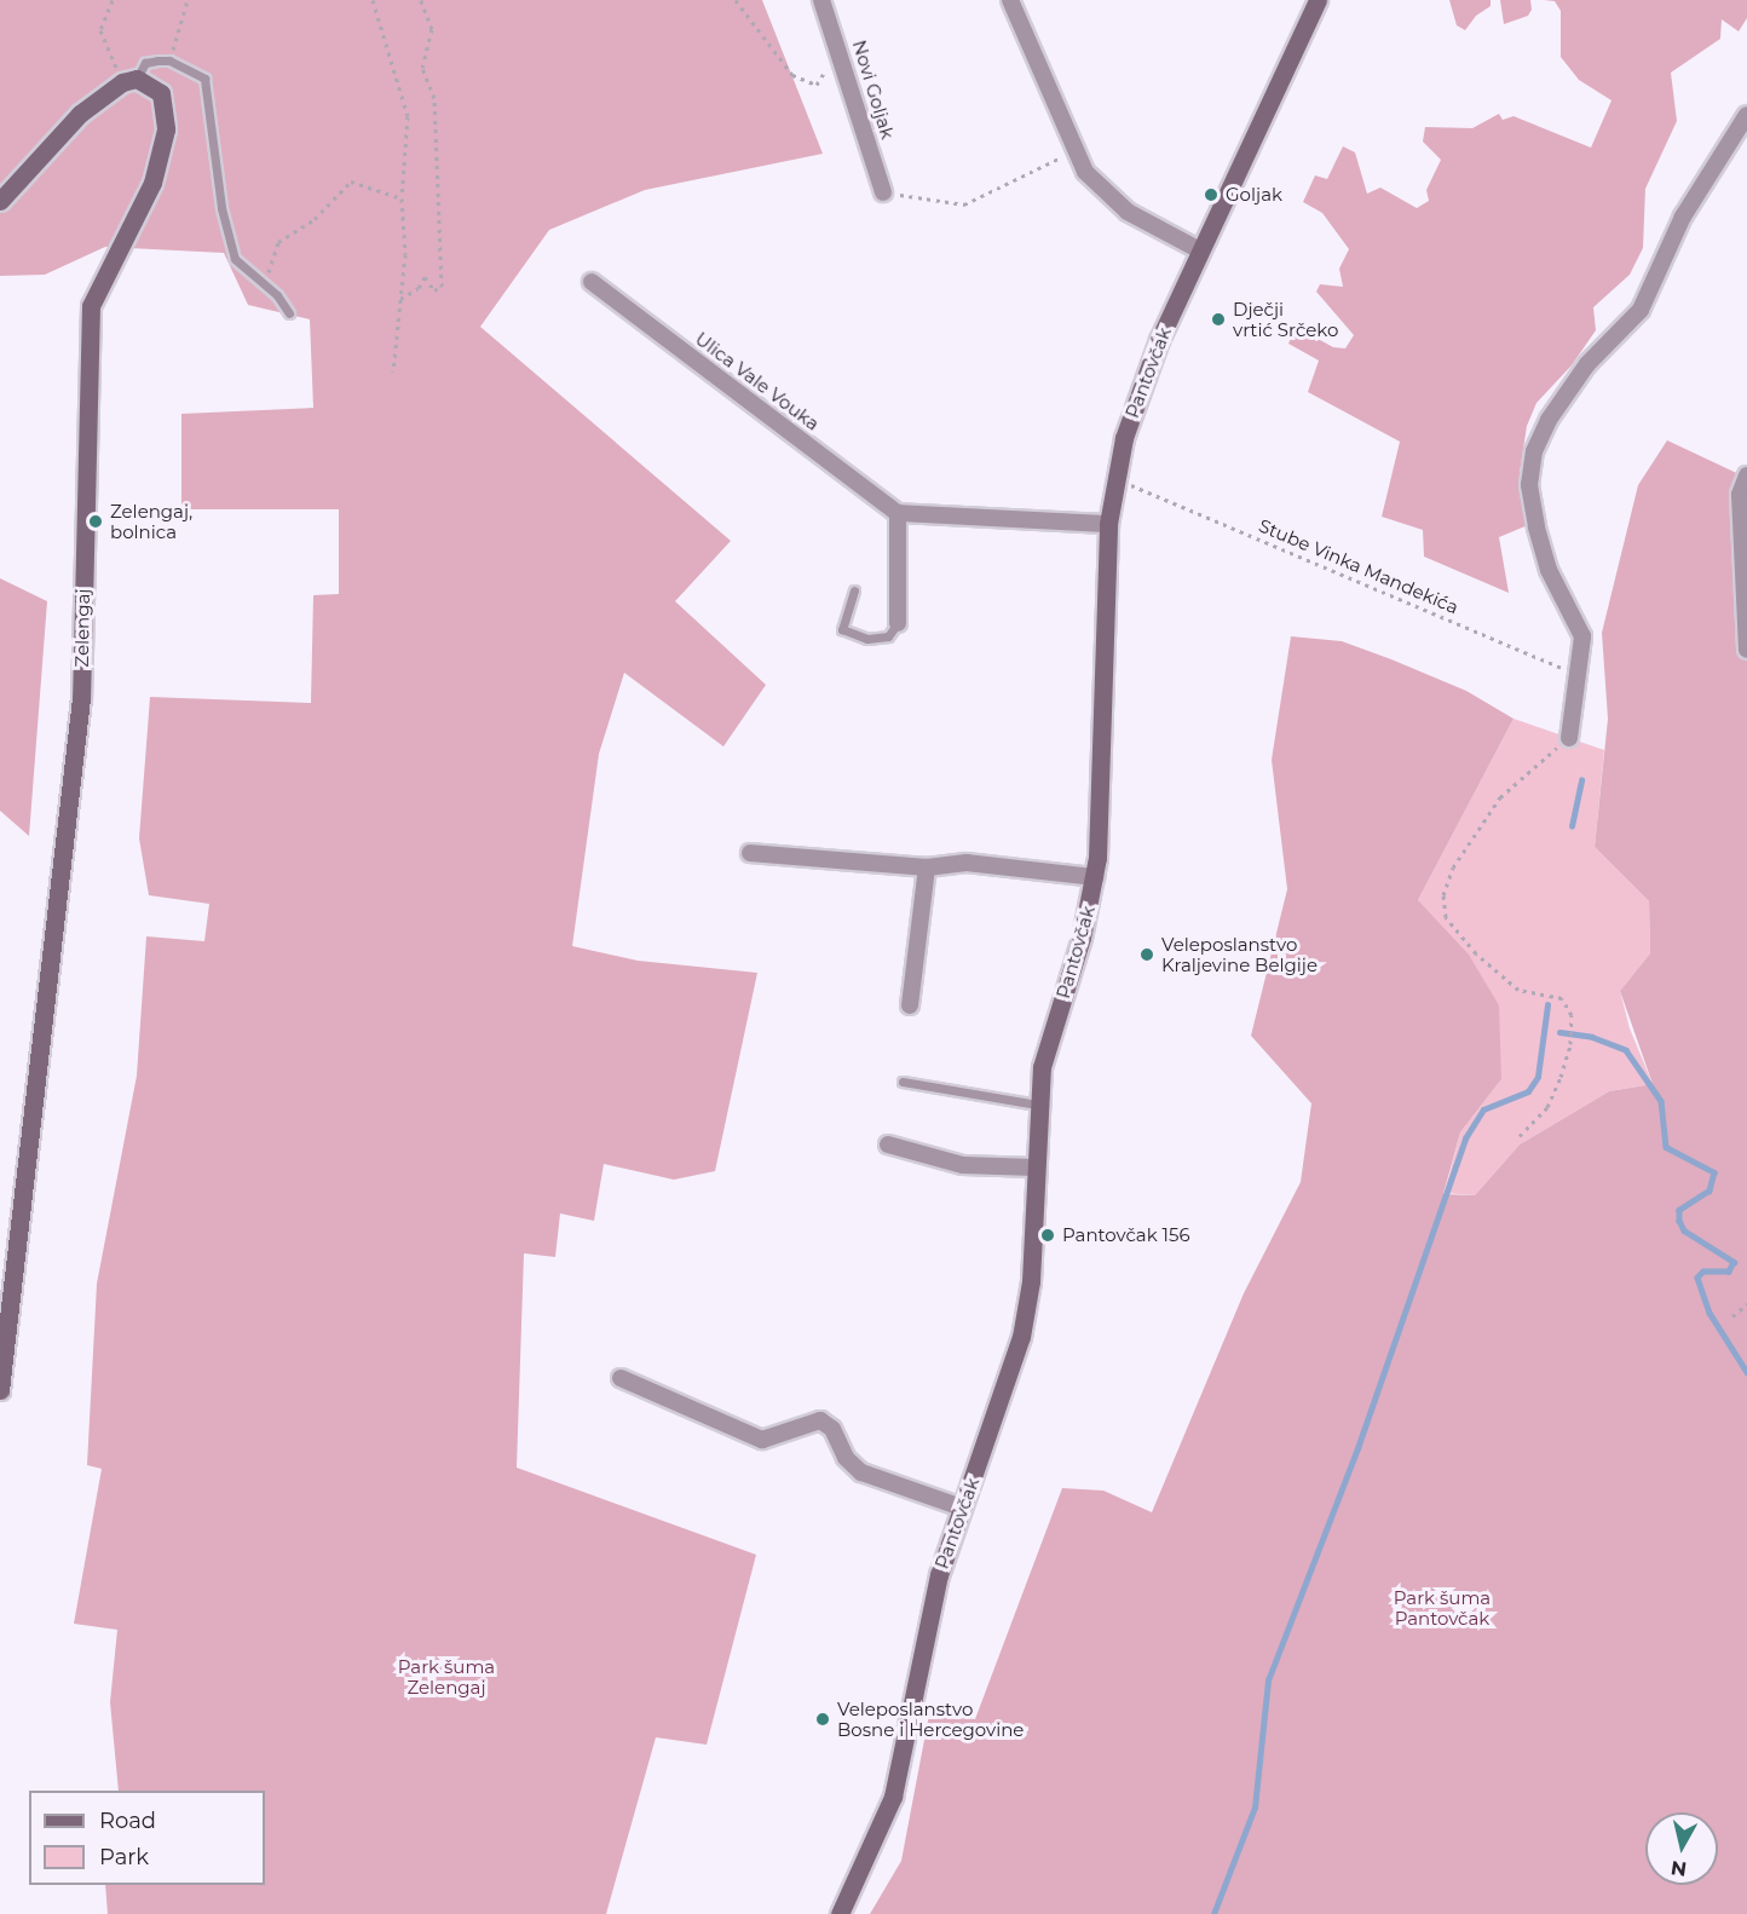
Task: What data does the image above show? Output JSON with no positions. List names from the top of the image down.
{
  "streets": {
    "main road": ["Pantovčak", "Zelengaj"],
    "street": ["Novi Goljak", "Ulica Vale Vouka"],
    "path": ["Stube Vinka Mandekića"]
  },
  "parks": ["Park šuma Pantovčak", "Park šuma Zelengaj"],
  "places": [
    "Goljak",
    "Dječji vrtić Srčeko",
    "Zelengaj, bolnica",
    "Veleposlanstvo Kraljevine Belgije",
    "Pantovčak 156",
    "Veleposlanstvo Bosne i Hercegovine"
  ],
  "legend": ["Road", "Park"],
  "north": "bottom"
}
